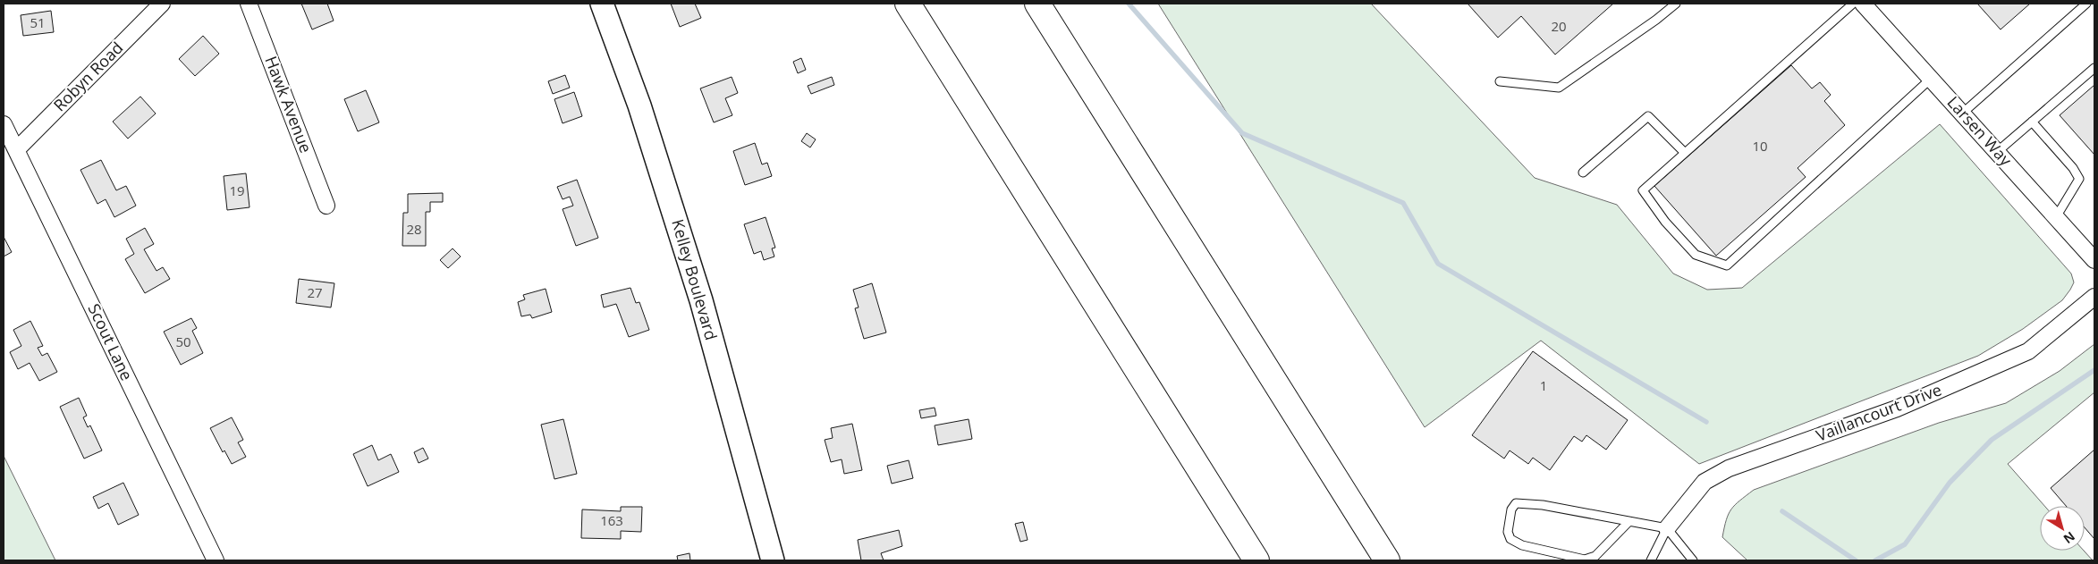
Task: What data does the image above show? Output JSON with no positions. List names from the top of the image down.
{
  "streets": {
    "main road": ["Kelley Boulevard"],
    "street": [
      "Robyn Road",
      "Hawk Avenue",
      "Larsen Way",
      "Scout Lane",
      "Vaillancourt Drive"
    ]
  },
  "crossings": [
    ["Robyn Road", "Scout Lane"]
  ],
  "house_numbers": [
    "51",
    "20",
    "10",
    "19",
    "28",
    "27",
    "50",
    "1",
    "163"
  ],
  "north": "bottom right"
}
